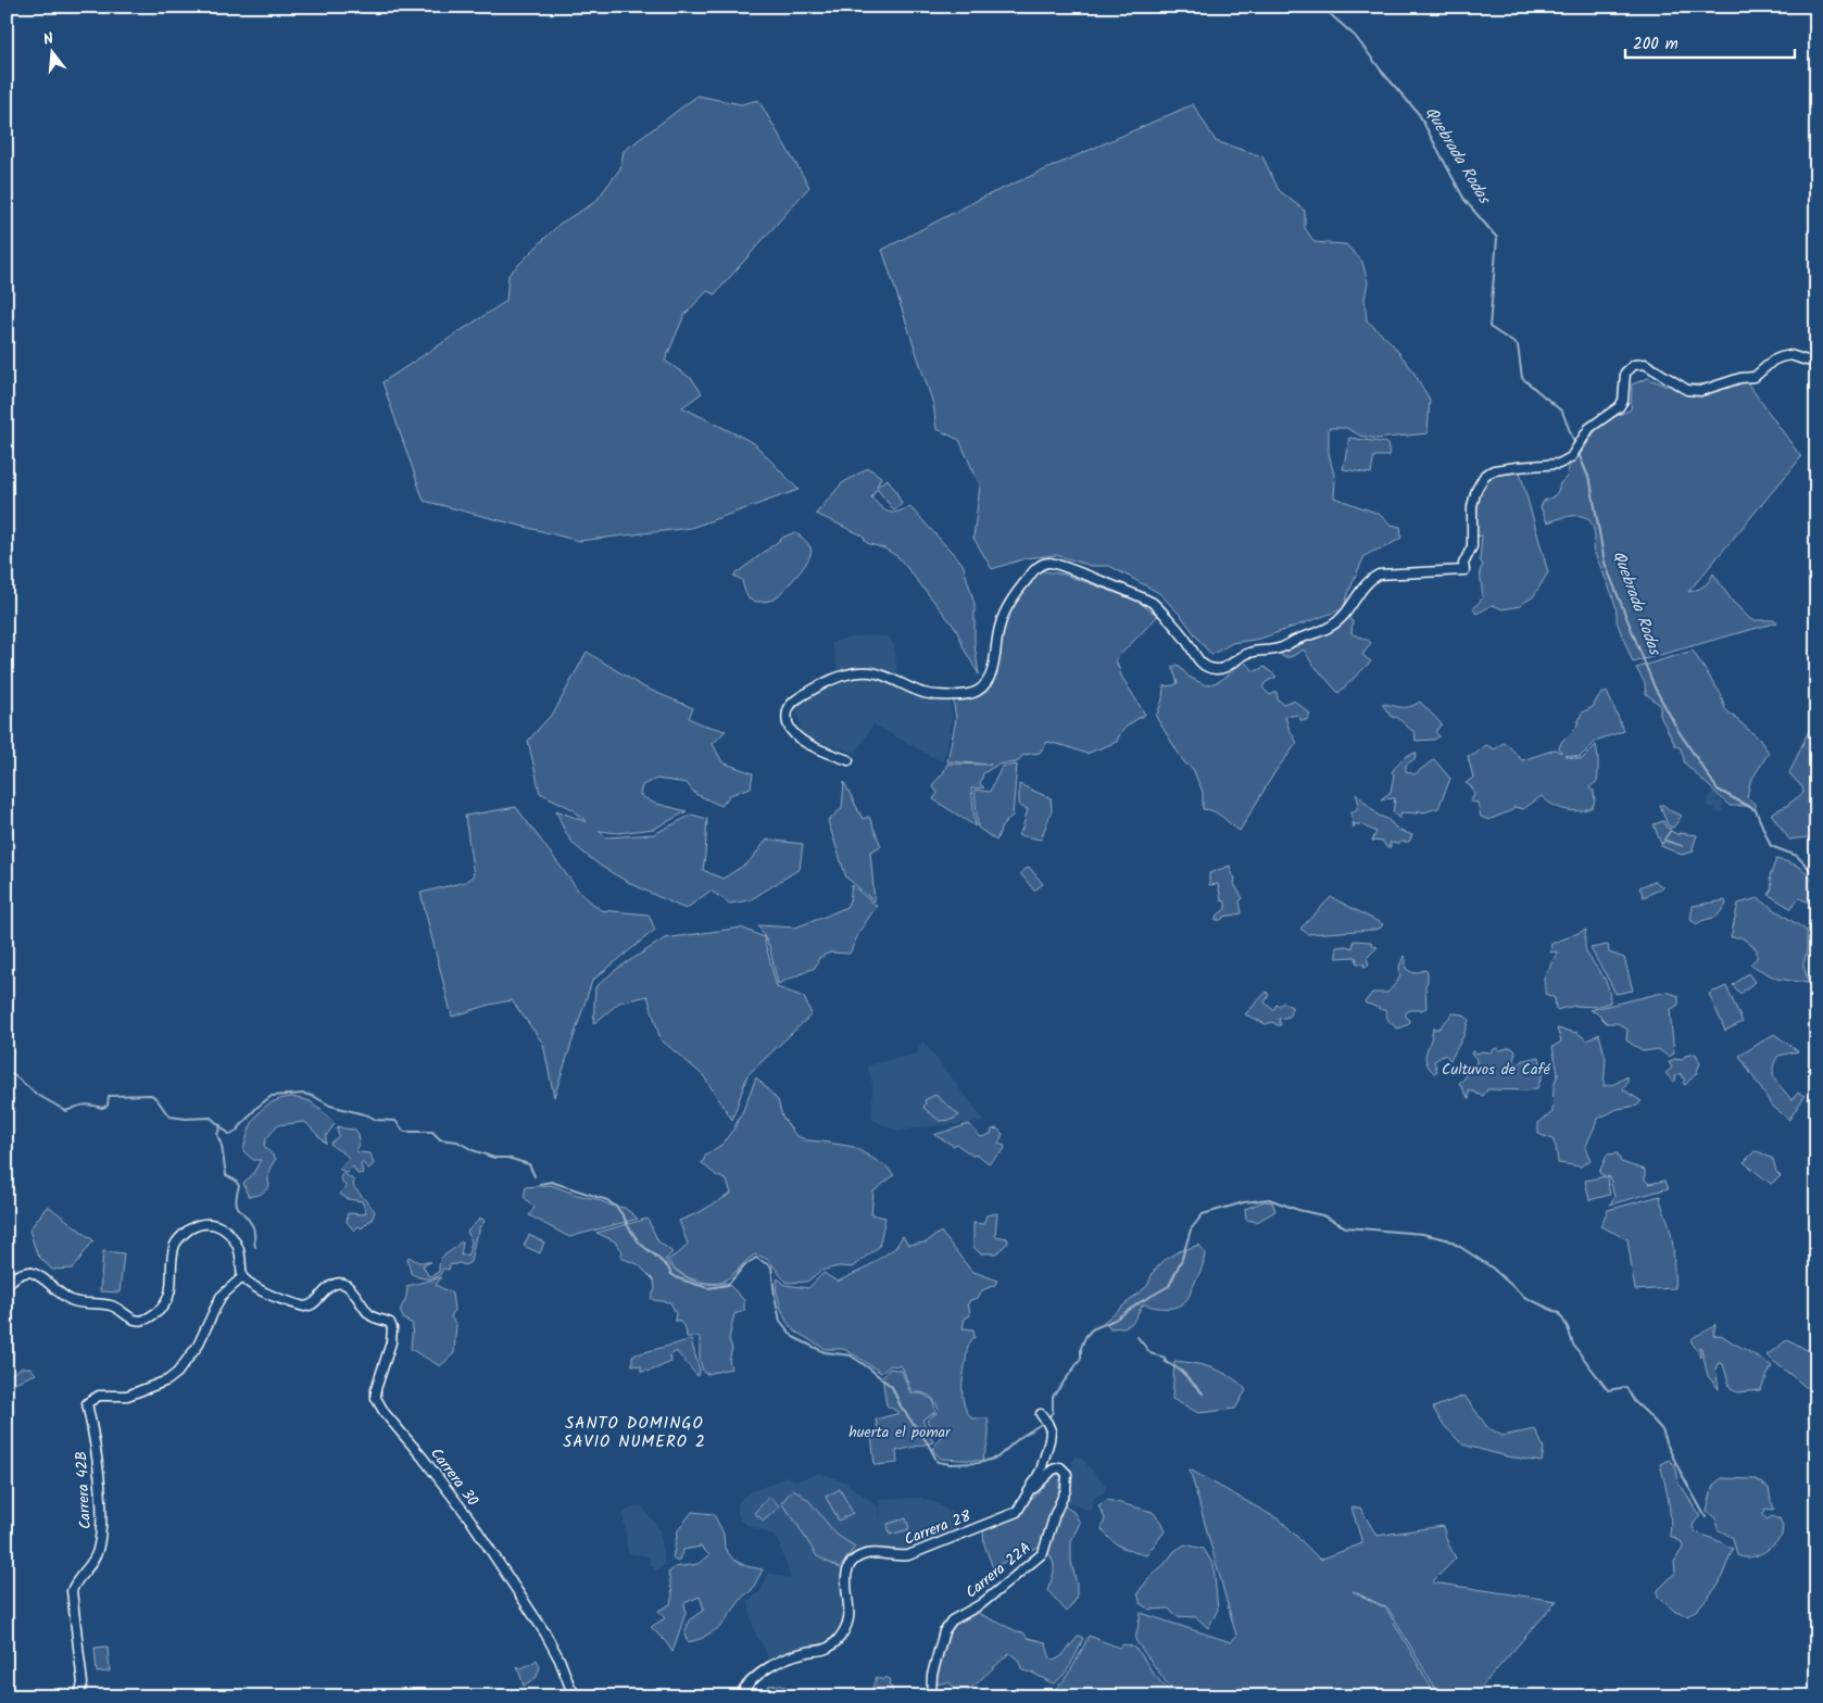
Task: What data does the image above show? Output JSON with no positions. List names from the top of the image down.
{
  "streets": {
    "street": [
      "Carrera 30",
      "Carrera 42B",
      "Carrera 28",
      "Carrera 22A"
    ]
  },
  "crossings": [
    ["Carrera 30", "Carrera 42B"],
    ["Carrera 28", "Carrera 22A"]
  ],
  "districts": ["SANTO DOMINGO SAVIO NUMERO 2"],
  "water": ["Quebrada Rodas"],
  "parks": ["Cultuvos de Café", "huerta el pomar"],
  "scale_bar": "200 m",
  "north": "top"
}
